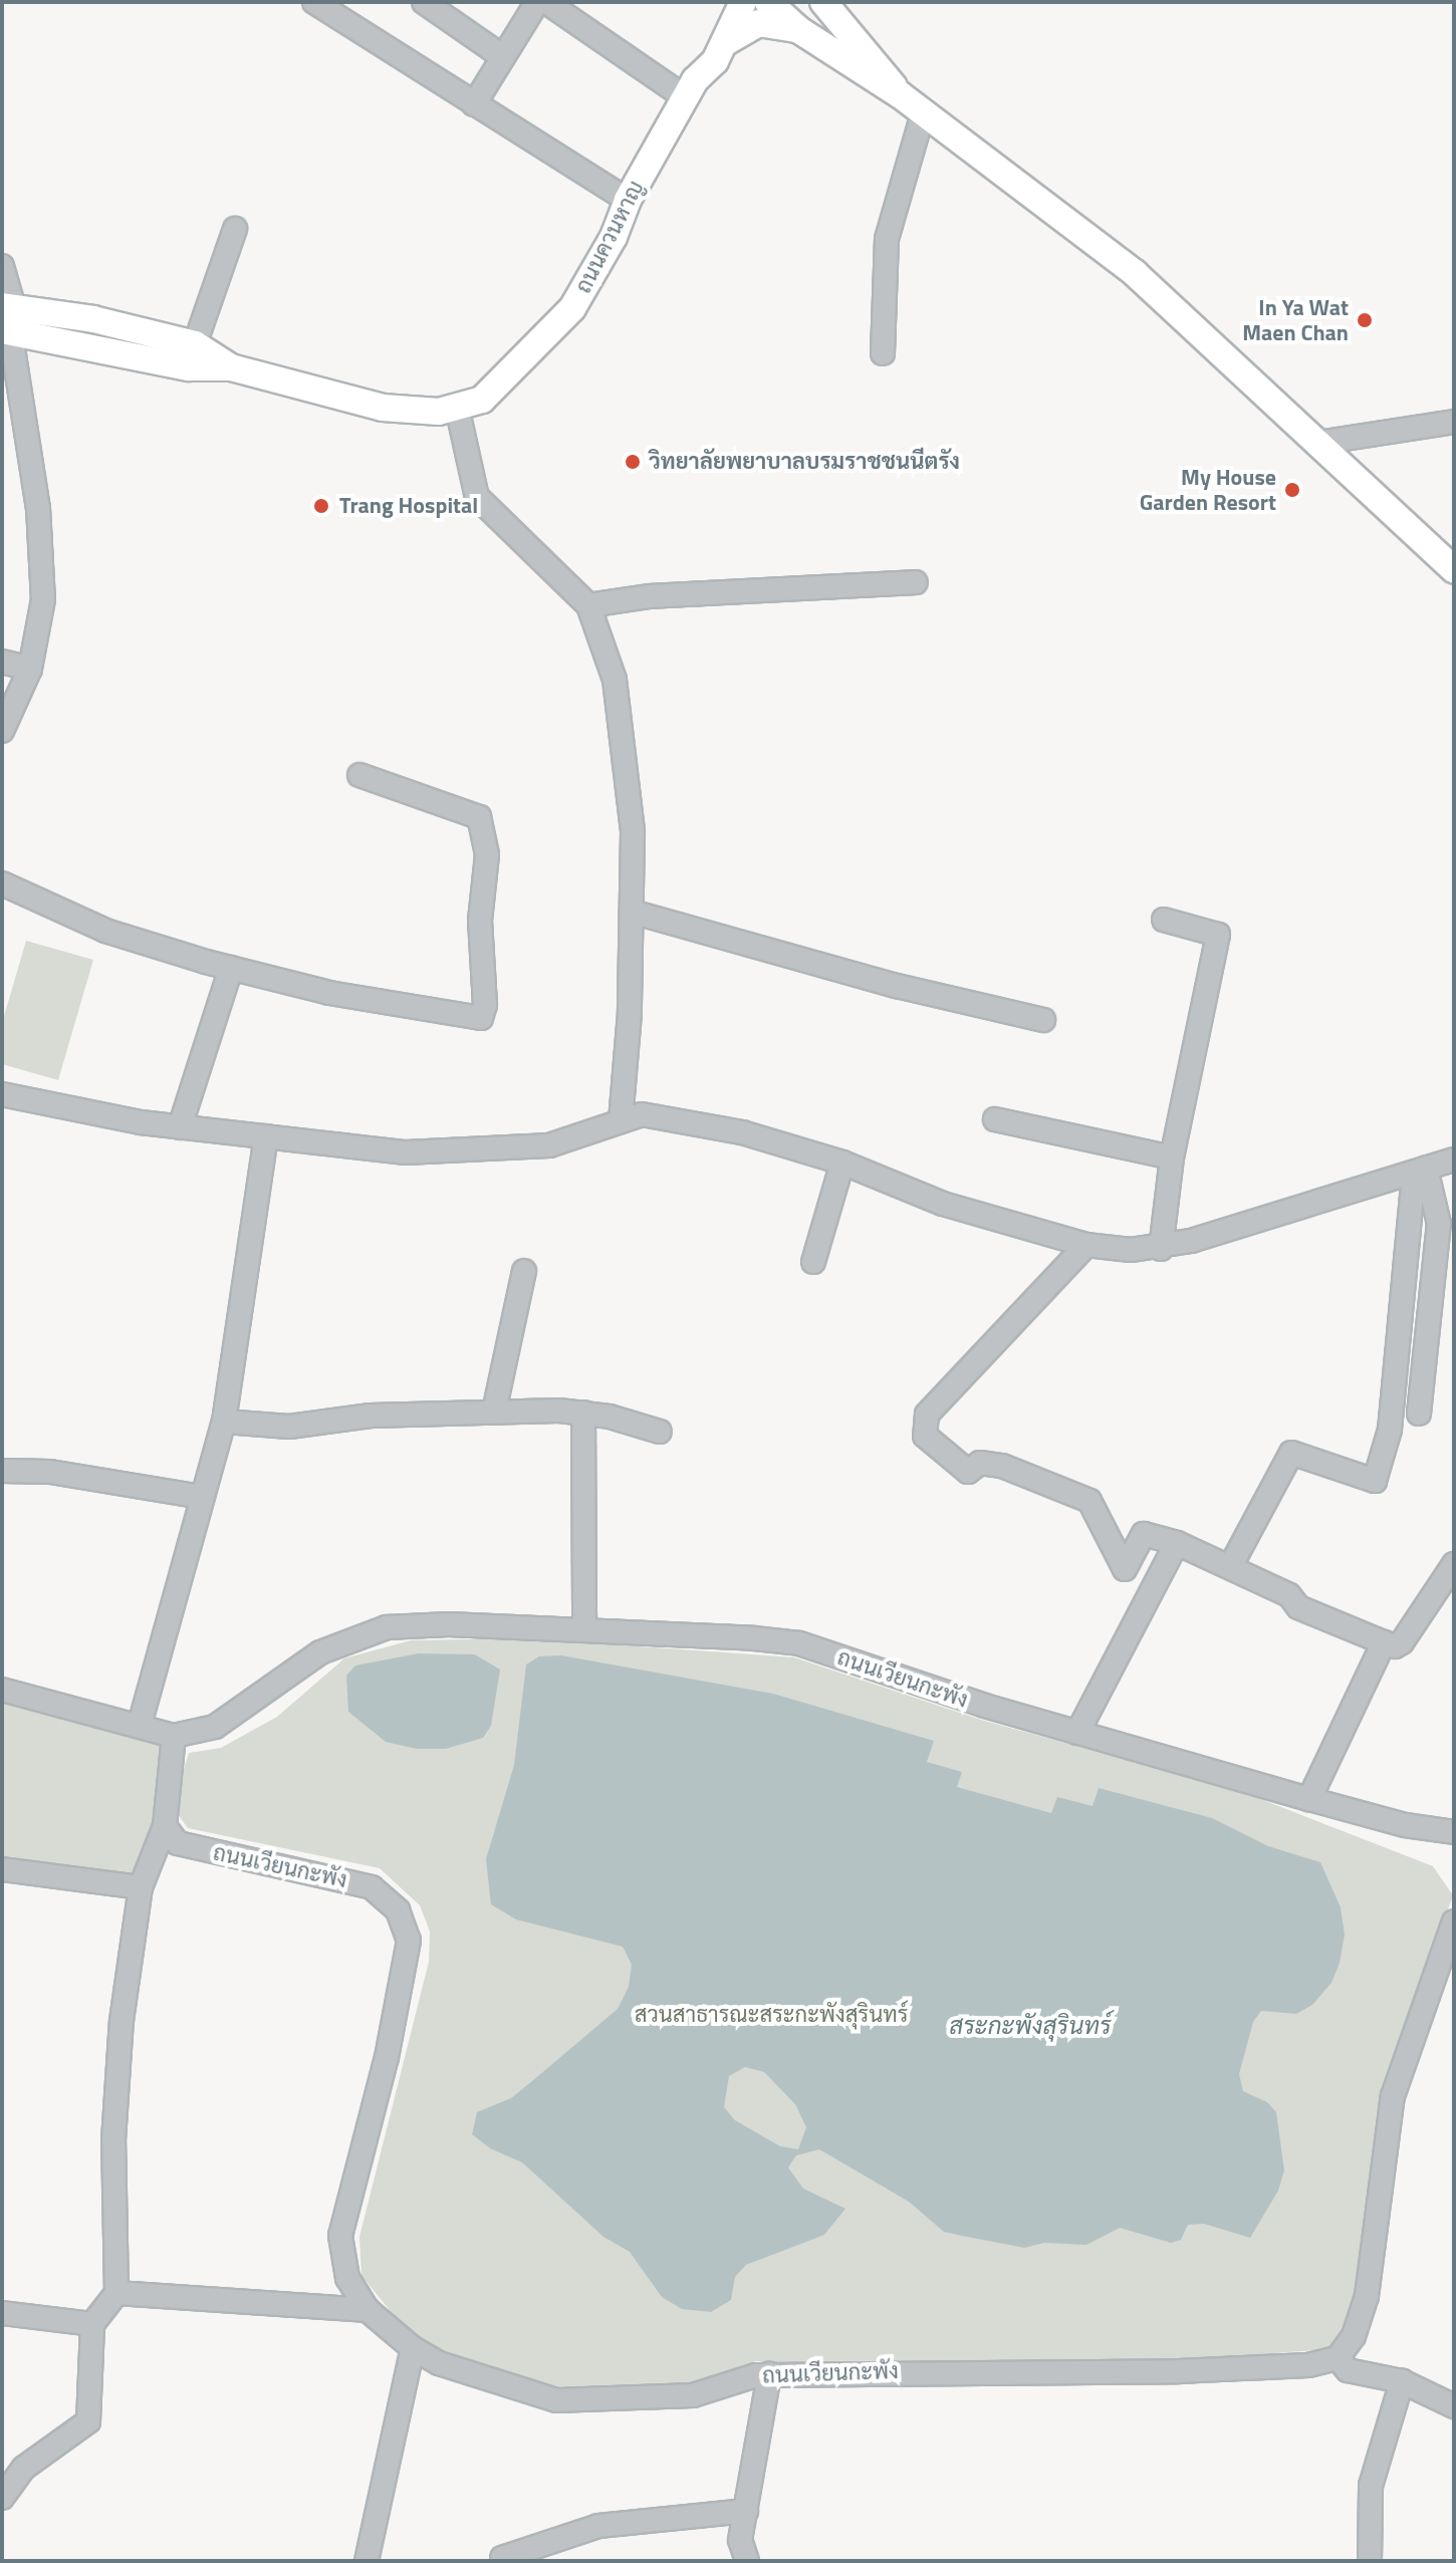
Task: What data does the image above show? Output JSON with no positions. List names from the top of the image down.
{
  "streets": {
    "main road": ["ถนนควนหาญ"],
    "street": ["ถนนเวียนกะพัง"]
  },
  "water": ["สระกะพังสุรินทร์"],
  "parks": ["สวนสาธารณะสระกะพังสุรินทร์"],
  "places": [
    "In Ya Wat Maen Chan",
    "วิทยาลัยพยาบาลบรมราชชนนีตรัง",
    "My House Garden Resort",
    "Trang Hospital"
  ]
}
